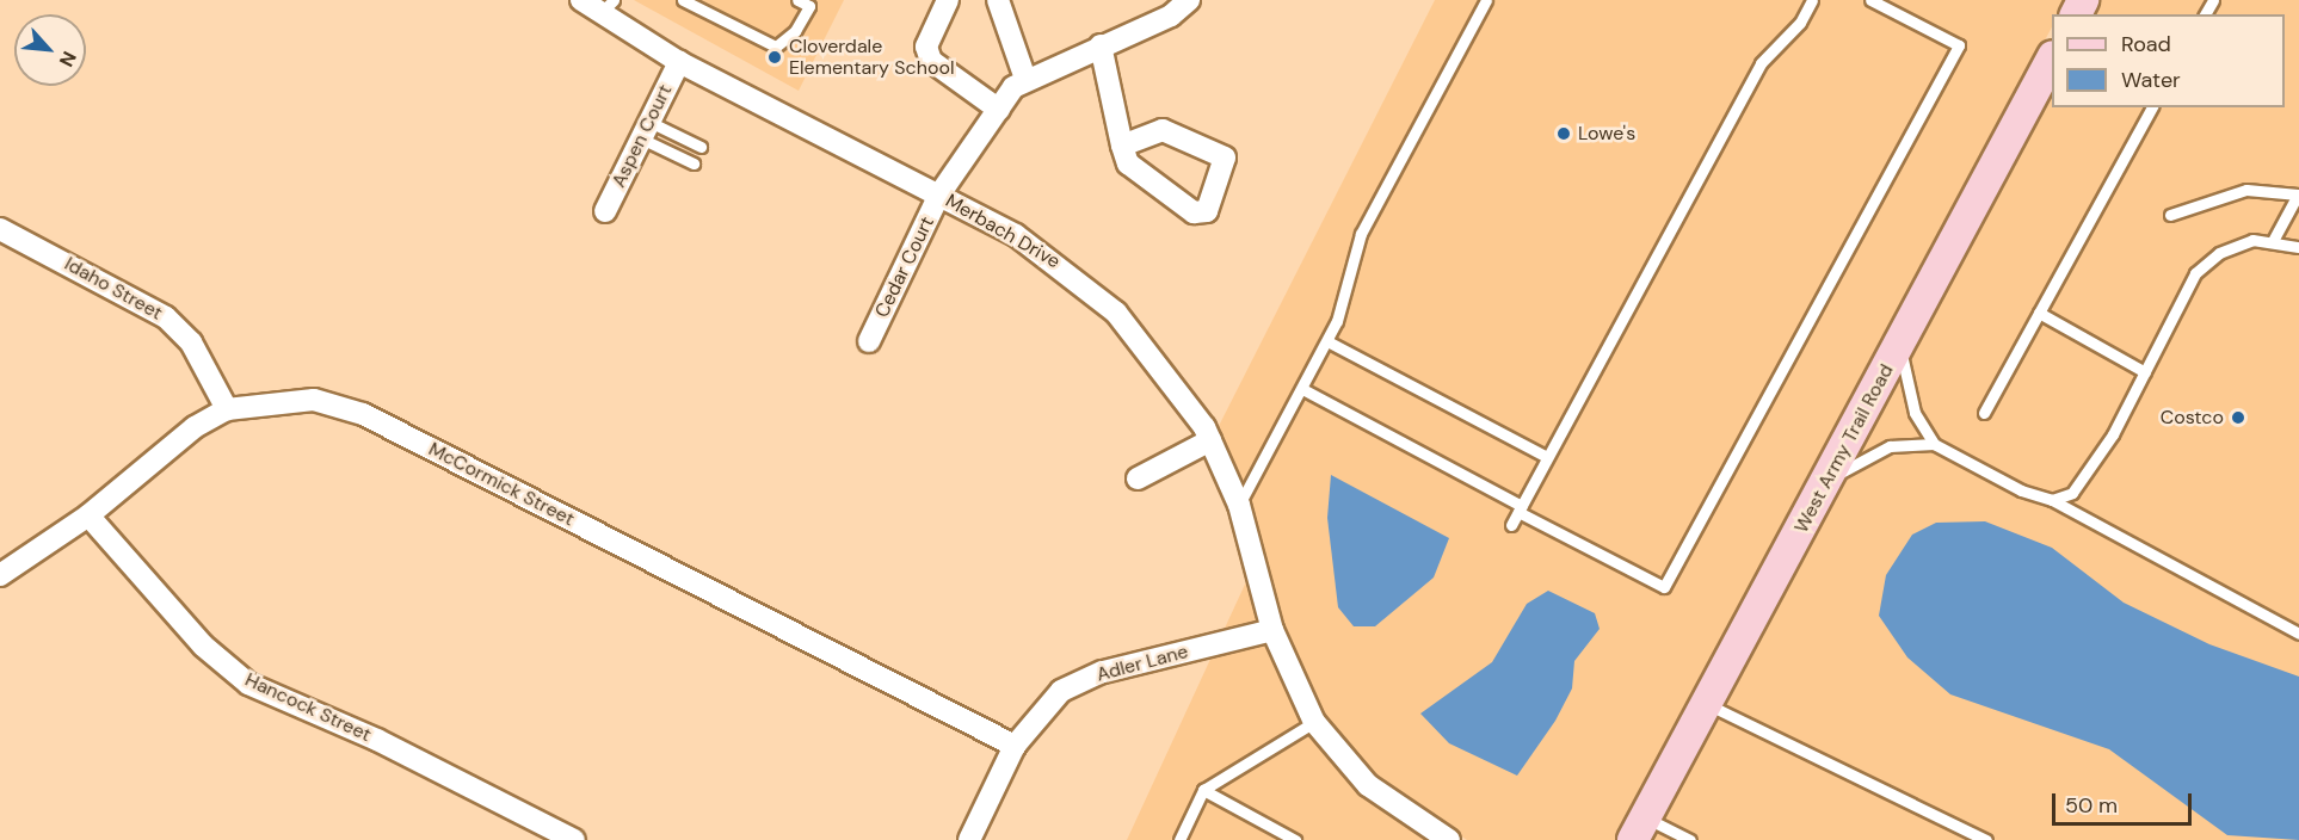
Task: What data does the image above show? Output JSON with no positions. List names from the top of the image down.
{
  "streets": {
    "main road": ["West Army Trail Road"],
    "street": [
      "Aspen Court",
      "Merbach Drive",
      "Cedar Court",
      "Idaho Street",
      "McCormick Street",
      "Adler Lane",
      "Hancock Street"
    ]
  },
  "crossings": [
    ["Aspen Court", "Merbach Drive"],
    ["Merbach Drive", "Cedar Court"],
    ["Merbach Drive", "Adler Lane"],
    ["Idaho Street", "McCormick Street"],
    ["McCormick Street", "Adler Lane"],
    ["McCormick Street", "Hancock Street"]
  ],
  "places": ["Cloverdale Elementary School", "Lowe's", "Costco"],
  "legend": ["Road", "Water"],
  "scale_bar": "50 m",
  "north": "bottom right"
}
